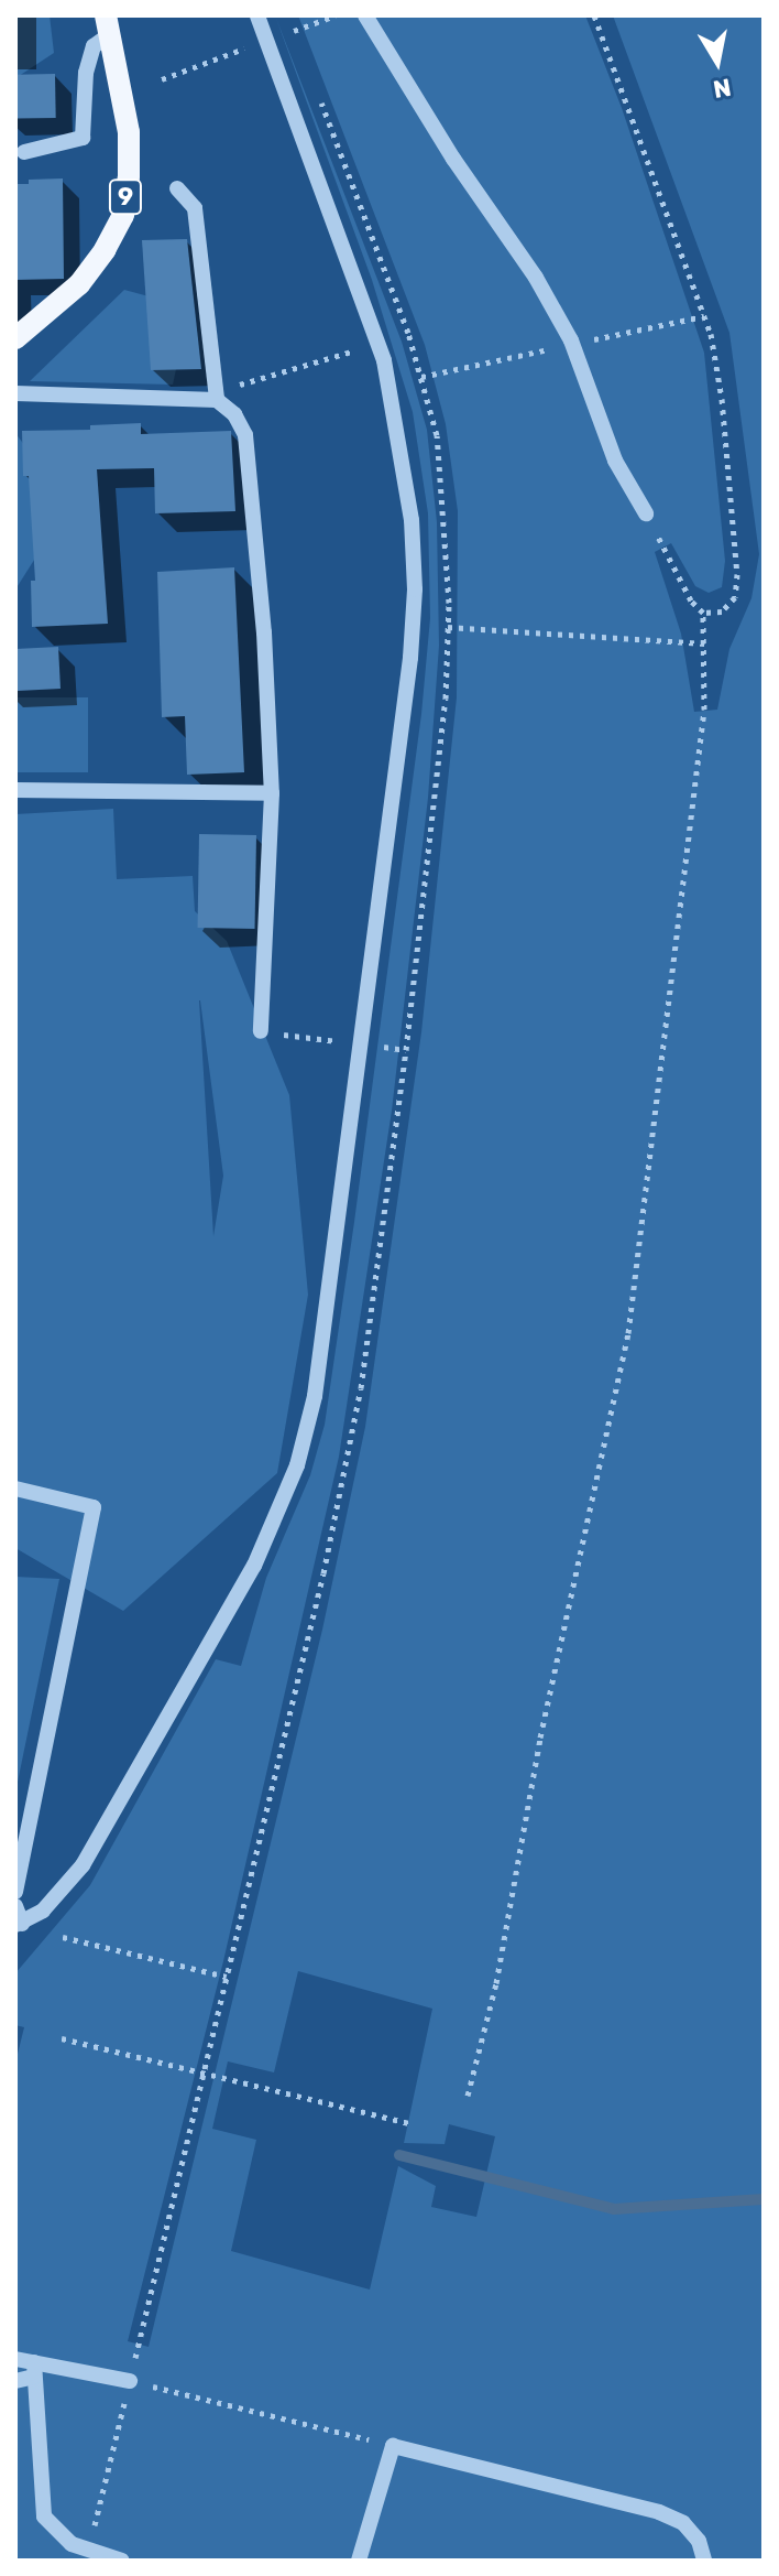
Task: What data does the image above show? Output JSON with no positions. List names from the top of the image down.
{
  "streets": {
    "main road": ["9"]
  },
  "north": "bottom"
}
